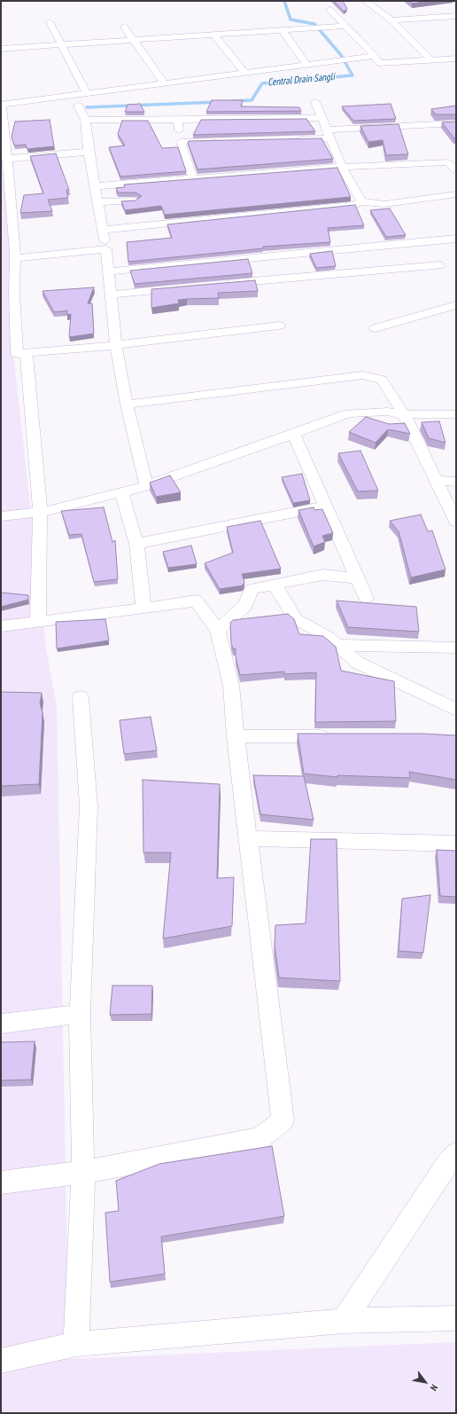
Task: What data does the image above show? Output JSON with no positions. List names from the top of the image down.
{
  "water": ["Central Drain Sangli"],
  "north": "bottom right"
}
